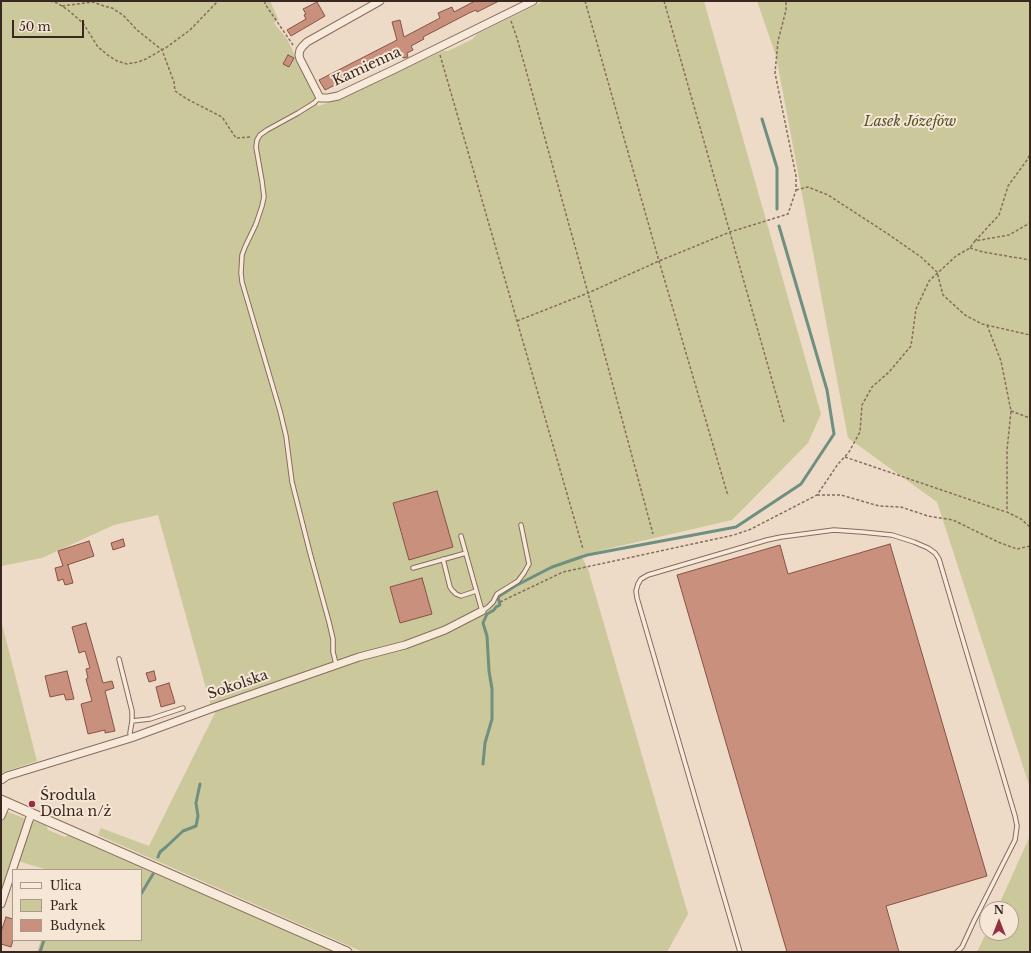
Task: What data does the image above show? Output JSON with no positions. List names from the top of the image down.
{
  "streets": {
    "street": ["Kamienna", "Sokolska"]
  },
  "parks": ["Lasek Józefów"],
  "places": ["Środula Dolna n/ż"],
  "legend": ["Ulica", "Park", "Budynek"],
  "scale_bar": "50 m",
  "north": "top"
}
